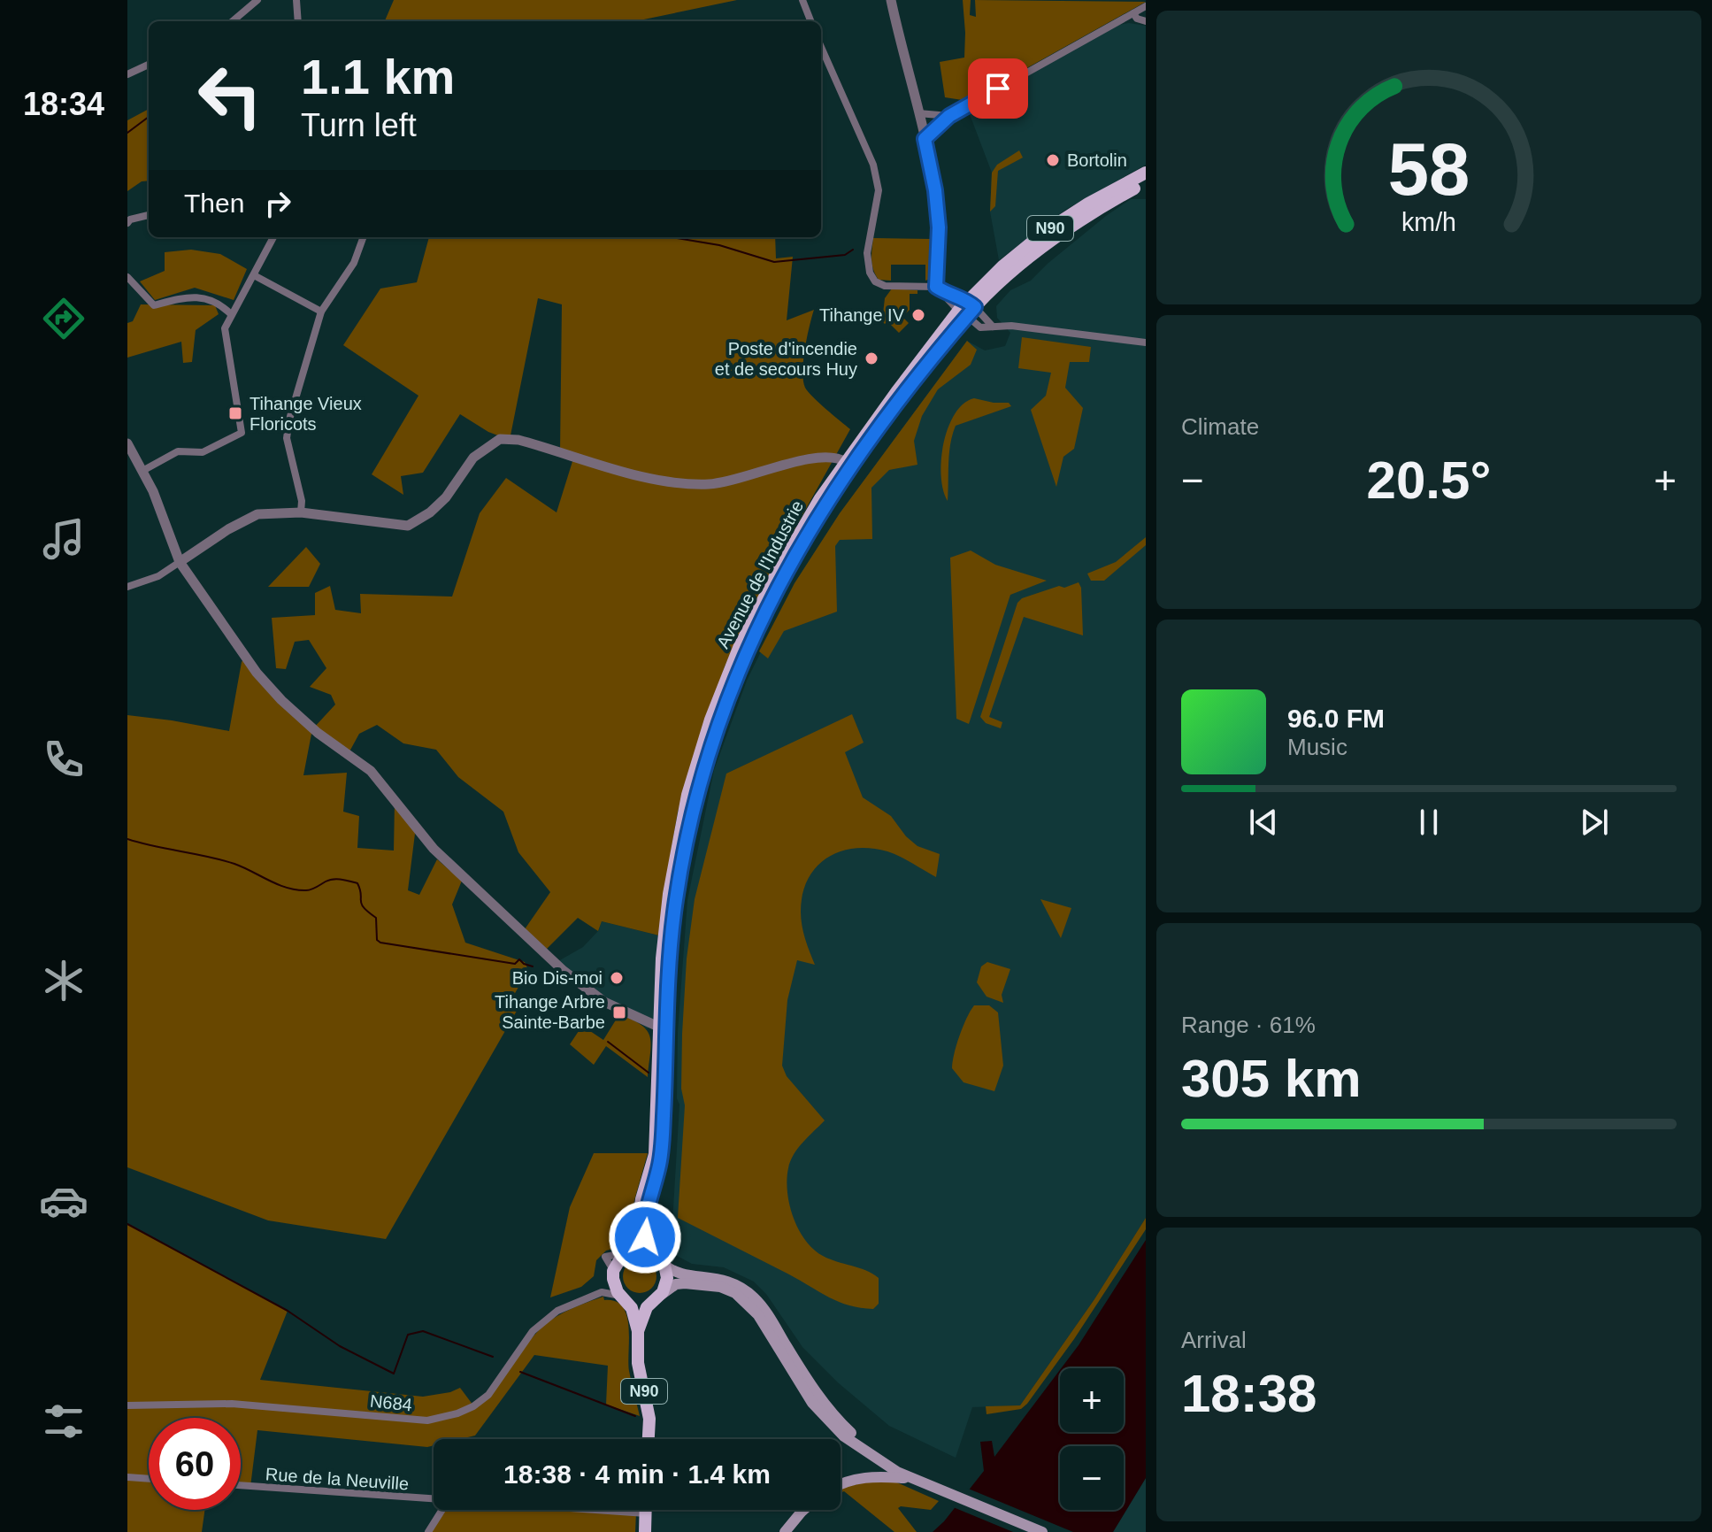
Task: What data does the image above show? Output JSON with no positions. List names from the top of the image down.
{
  "streets": {
    "main road": ["N90", "Avenue de l'Industrie"],
    "street": ["N684", "Rue de la Neuville"]
  },
  "crossings": [
    ["N90", "Avenue de l'Industrie"],
    ["N90", "N684"],
    ["Avenue de l'Industrie", "N684"]
  ],
  "places": {
    "other": [
      "Bortolin",
      "Tihange IV",
      "Poste d'incendie et de secours Huy",
      "Bio Dis-moi"
    ],
    "transit": ["Tihange Vieux Floricots", "Tihange Arbre Sainte-Barbe"]
  },
  "page": {
    "tabs": "18:34",
    "turn": ["1.1 km", "Turn left"],
    "then": "Then",
    "tile": [
      "Climate",
      ["Range · 61%", "305 km"],
      ["Arrival", "18:38"]
    ],
    "heat": ["−", "20.5°", "+"],
    "song": ["96.0 FM", "Music"],
    "map_buttons": ["+", "−"],
    "limit": "60",
    "trip": "18:38 · 4 min · 1.4 km",
    "gauge": ["58", "km/h"]
  }
}
